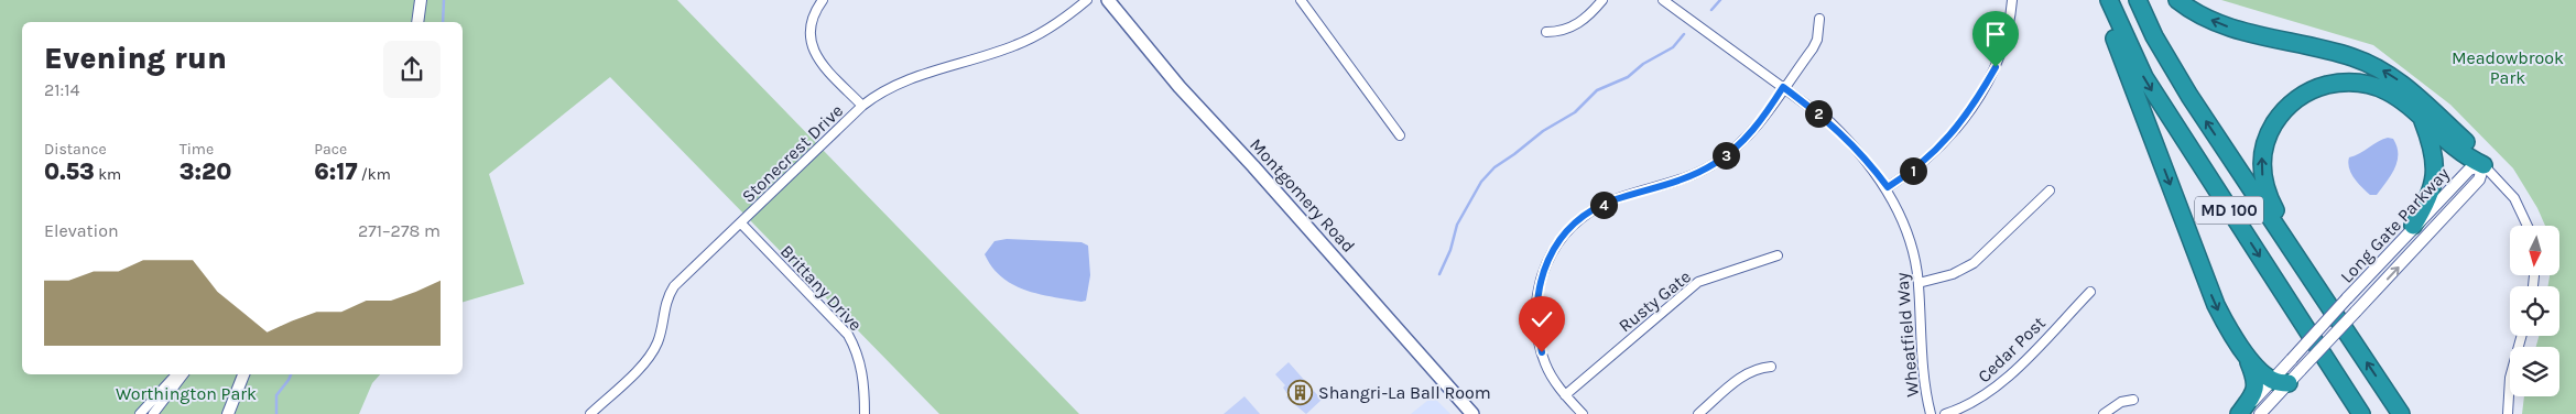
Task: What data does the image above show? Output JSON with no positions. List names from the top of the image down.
{
  "streets": {
    "highway": ["MD 100"],
    "main road": ["Montgomery Road"],
    "street": [
      "Stonecrest Drive",
      "Long Gate Parkway",
      "Brittany Drive",
      "Rusty Gate",
      "Wheatfield Way",
      "Cedar Post"
    ]
  },
  "crossings": [
    ["Stonecrest Drive", "Brittany Drive"]
  ],
  "parks": ["Meadowbrook Park", "Worthington Park"],
  "places": {
    "building": ["Shangri-La Ball Room"]
  },
  "north": "bottom",
  "page": {
    "heading": ["Evening run", "21:14"],
    "pins": [
      "2",
      "3",
      "1",
      "4"
    ],
    "stats": [
      ["Distance", "0.53 km"],
      ["Time", "3:20"],
      ["Pace", "6:17 /km"]
    ],
    "chart": ["Elevation", "271–278 m"]
  }
}
